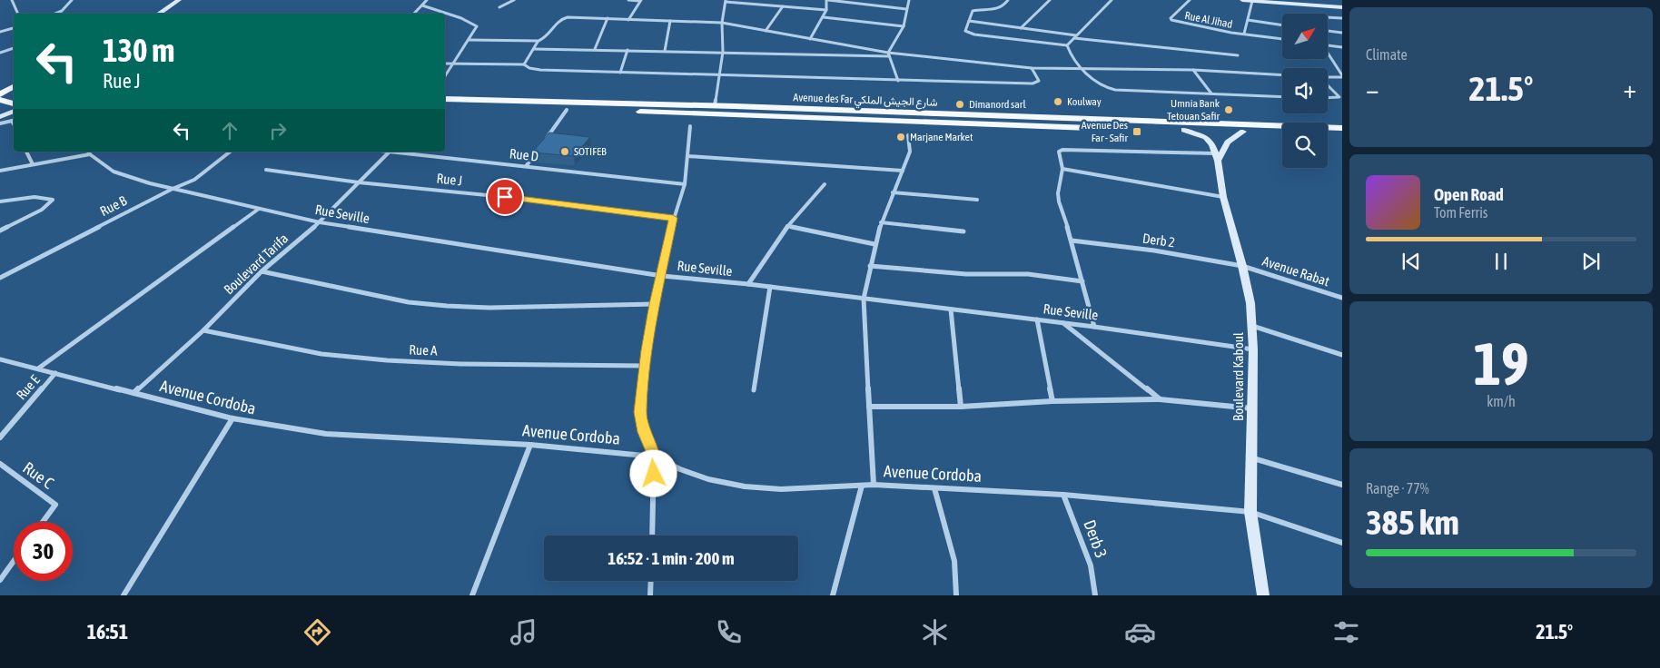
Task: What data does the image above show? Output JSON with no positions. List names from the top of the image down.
{
  "streets": {
    "main road": ["Avenue des Far شارع الجيش الملكي"],
    "street": [
      "Rue Al Jihad",
      "Rue D",
      "Rue J",
      "Rue B",
      "Rue Seville",
      "Derb 2",
      "Boulevard Tarifa",
      "Avenue Rabat",
      "Rue A",
      "Boulevard Kaboul",
      "Rue E",
      "Avenue Cordoba",
      "Rue C",
      "Derb 3"
    ]
  },
  "crossings": [
    ["Avenue des Far شارع الجيش الملكي", "Boulevard Kaboul"],
    ["Rue J", "Boulevard Tarifa"],
    ["Rue B", "Rue Seville"],
    ["Rue Seville", "Boulevard Tarifa"],
    ["Rue Seville", "Boulevard Kaboul"],
    ["Derb 2", "Avenue Rabat"],
    ["Derb 2", "Boulevard Kaboul"],
    ["Boulevard Tarifa", "Rue A"],
    ["Boulevard Tarifa", "Avenue Cordoba"],
    ["Avenue Rabat", "Boulevard Kaboul"],
    ["Boulevard Kaboul", "Avenue Cordoba"],
    ["Rue E", "Avenue Cordoba"],
    ["Avenue Cordoba", "Derb 3"]
  ],
  "places": {
    "other": [
      "Koulway",
      "Dimanord sarl",
      "Umnia Bank Tetouan Safir",
      "Marjane Market",
      "SOTIFEB"
    ],
    "transit": ["Avenue Des Far - Safir"]
  },
  "north": "top right",
  "page": {
    "tile": [
      "Climate",
      ["19", "km/h"],
      ["Range · 77%", "385 km"]
    ],
    "turn": ["130 m", "Rue J"],
    "heat": ["−", "21.5°", "+"],
    "song": ["Open Road", "Tom Ferris"],
    "limit": "30",
    "trip": "16:52 · 1 min · 200 m",
    "tabs": ["16:51", "21.5°"]
  }
}
